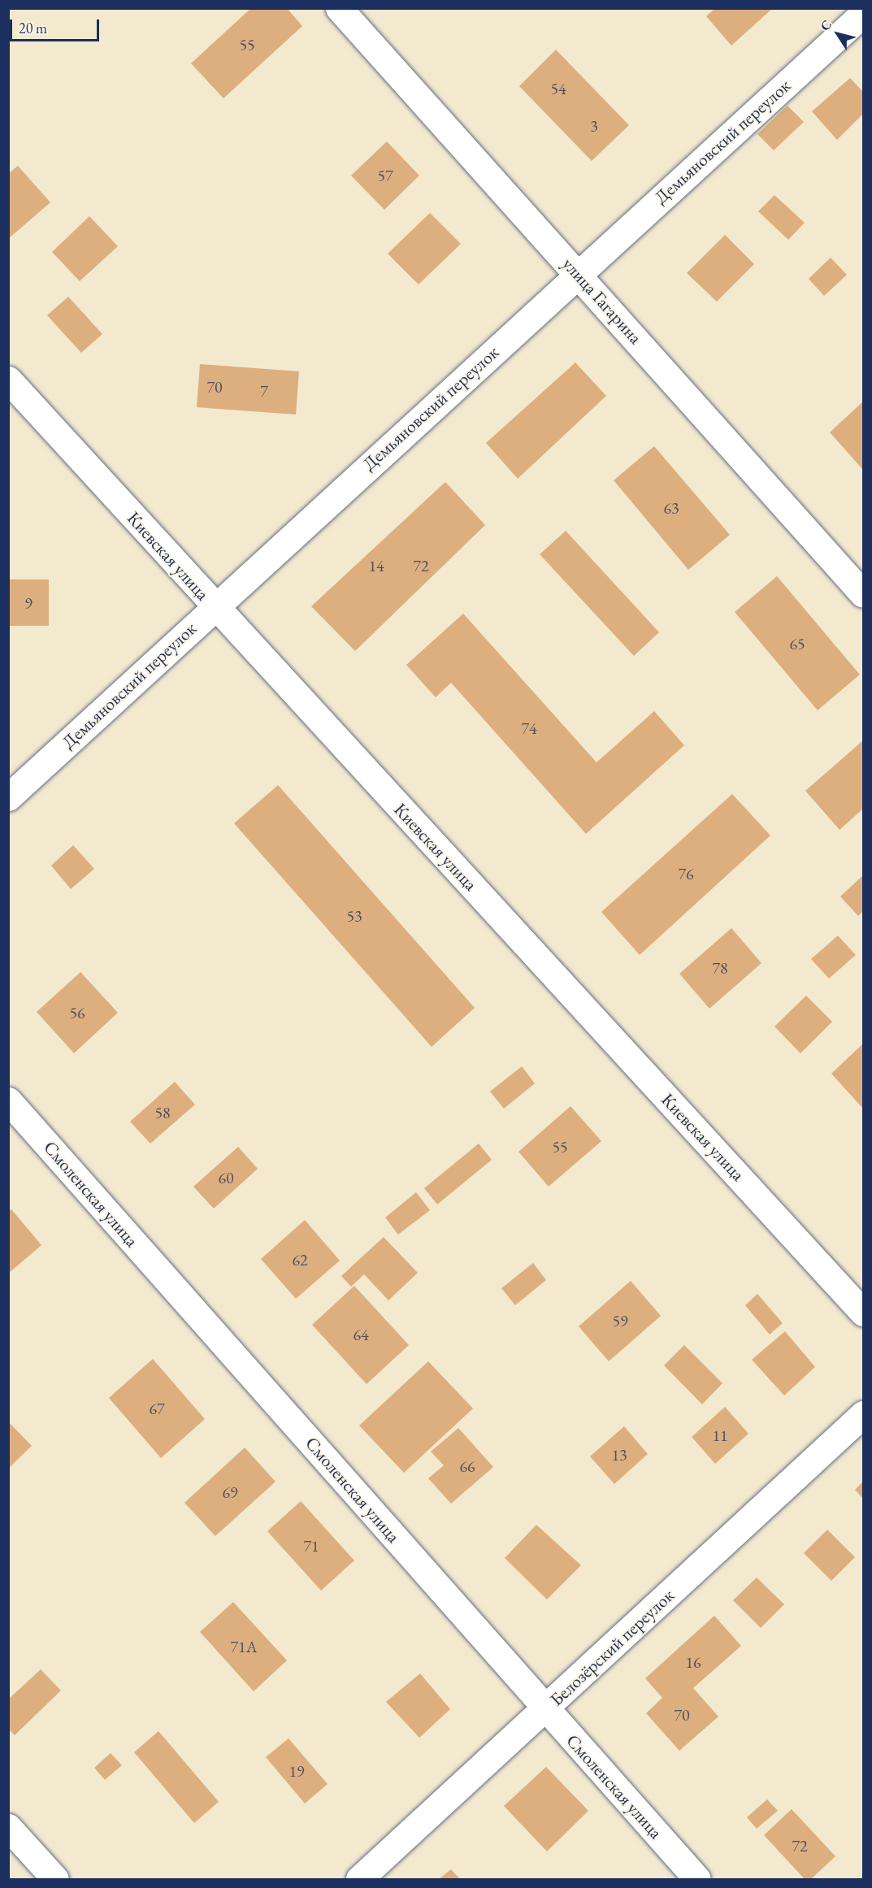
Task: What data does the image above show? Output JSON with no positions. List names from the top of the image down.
{
  "streets": {
    "street": [
      "Демьяновский переулок",
      "улица Гагарина",
      "Киевская улица",
      "Смоленская улица",
      "Белозёрский переулок"
    ]
  },
  "crossings": [
    ["Демьяновский переулок", "улица Гагарина"],
    ["Демьяновский переулок", "Киевская улица"],
    ["Смоленская улица", "Белозёрский переулок"]
  ],
  "house_numbers": [
    "55",
    "54",
    "3",
    "57",
    "70",
    "7",
    "63",
    "14",
    "72",
    "9",
    "65",
    "74",
    "76",
    "53",
    "78",
    "56",
    "58",
    "55",
    "60",
    "62",
    "59",
    "64",
    "67",
    "11",
    "13",
    "66",
    "69",
    "71",
    "71А",
    "16",
    "70",
    "19",
    "72"
  ],
  "scale_bar": "20 m",
  "north": "top left"
}
